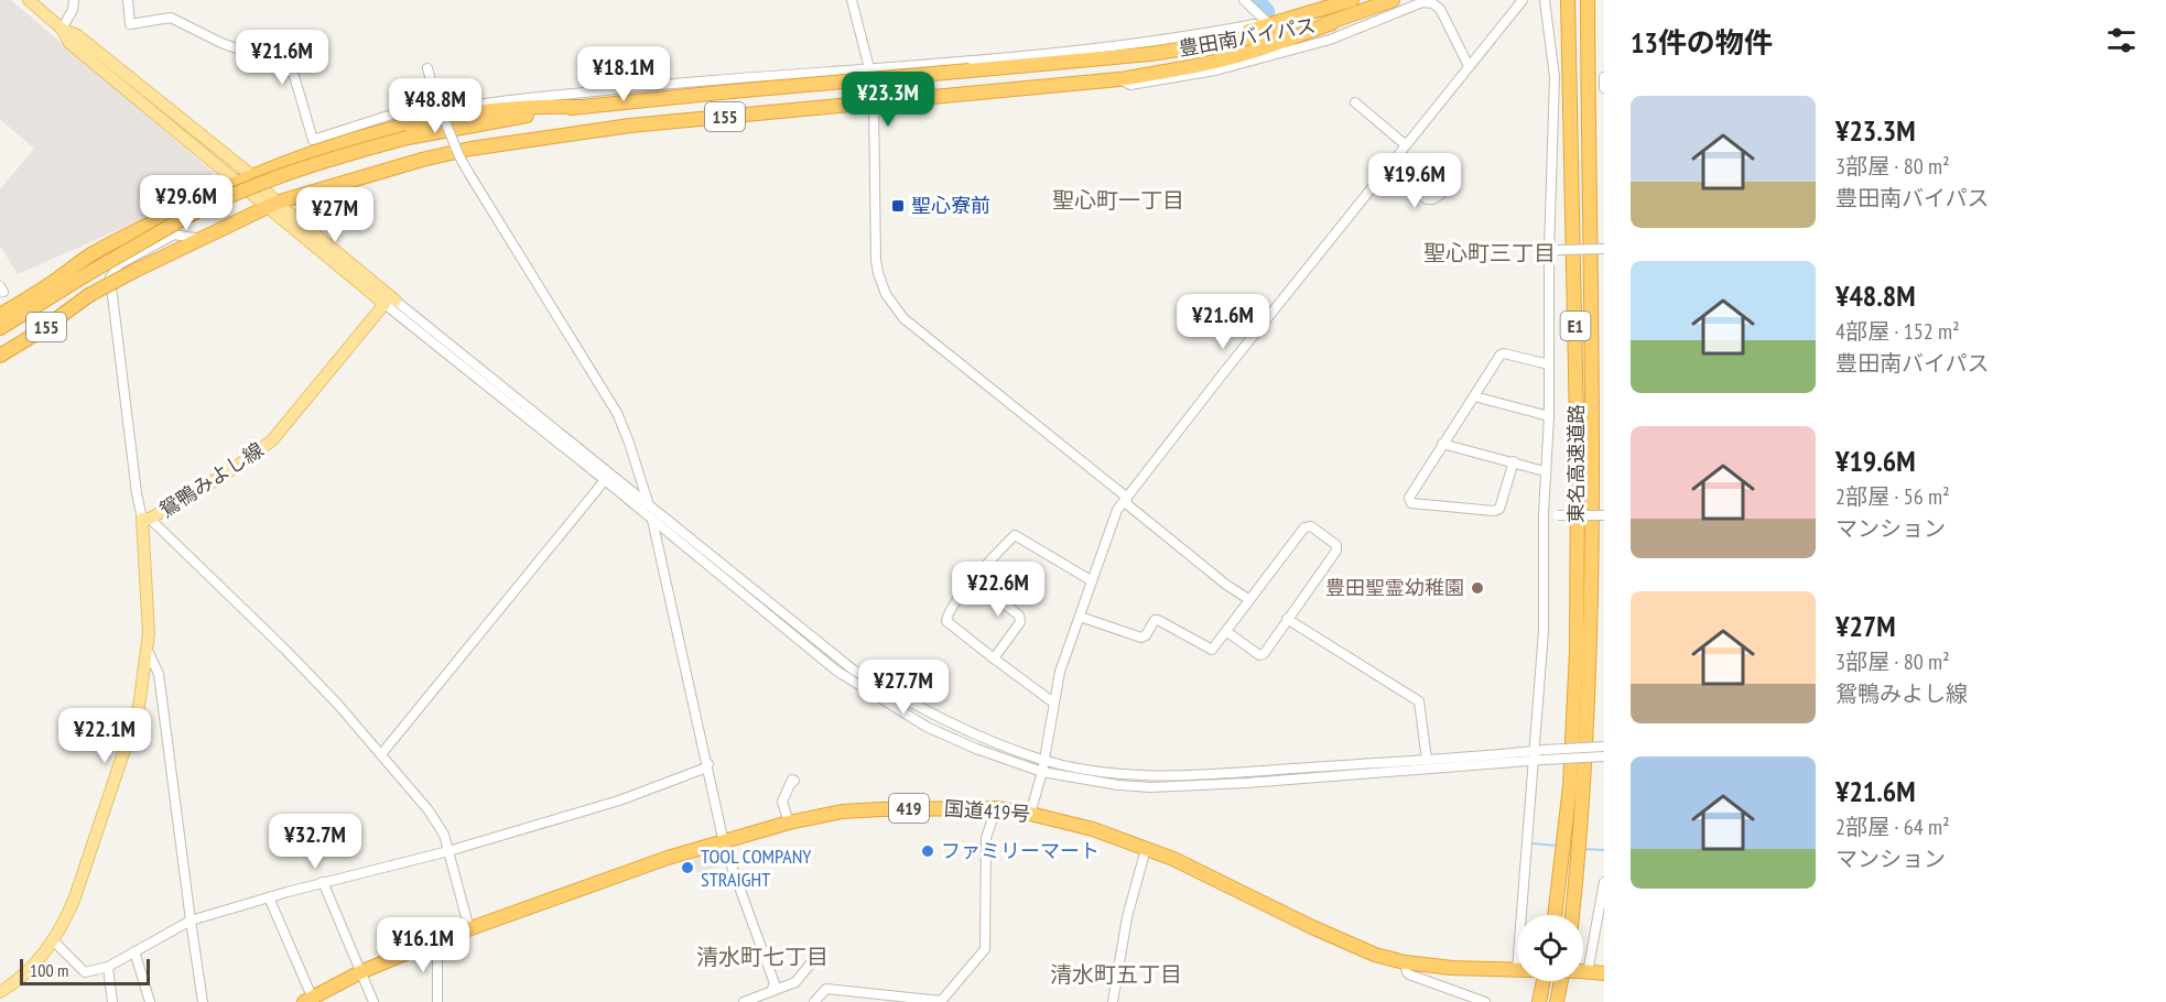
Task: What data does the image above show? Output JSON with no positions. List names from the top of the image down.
{
  "streets": {
    "highway": [
      "豊田南バイパス",
      "155",
      "E1",
      "東名高速道路",
      "419",
      "国道419号"
    ],
    "main road": ["鴛鴨みよし線"]
  },
  "crossings": [
    ["豊田南バイパス", "155"]
  ],
  "districts": [
    "聖心町一丁目",
    "聖心町三丁目",
    "清水町七丁目",
    "清水町五丁目"
  ],
  "places": {
    "transit": ["聖心寮前"],
    "other": ["豊田聖霊幼稚園", "ファミリーマート", "TOOL COMPANY STRAIGHT"]
  },
  "scale_bar": "100 m",
  "page": {
    "heading": "13件の物件",
    "price": [
      "¥21.6M",
      "¥18.1M",
      "¥23.3M",
      "¥48.8M",
      "¥19.6M",
      "¥29.6M",
      "¥27M",
      "¥21.6M",
      "¥22.6M",
      "¥27.7M",
      "¥22.1M",
      "¥32.7M",
      "¥16.1M"
    ],
    "list": [
      {
        "name": "¥23.3M",
        "note": "3部屋 · 80 m² · 豊田南バイパス"
      },
      {
        "name": "¥48.8M",
        "note": "4部屋 · 152 m² · 豊田南バイパス"
      },
      {
        "name": "¥19.6M",
        "note": "2部屋 · 56 m² · マンション"
      },
      {
        "name": "¥27M",
        "note": "3部屋 · 80 m² · 鴛鴨みよし線"
      },
      {
        "name": "¥21.6M",
        "note": "2部屋 · 64 m² · マンション"
      }
    ],
    "scale": "100 m"
  }
}
